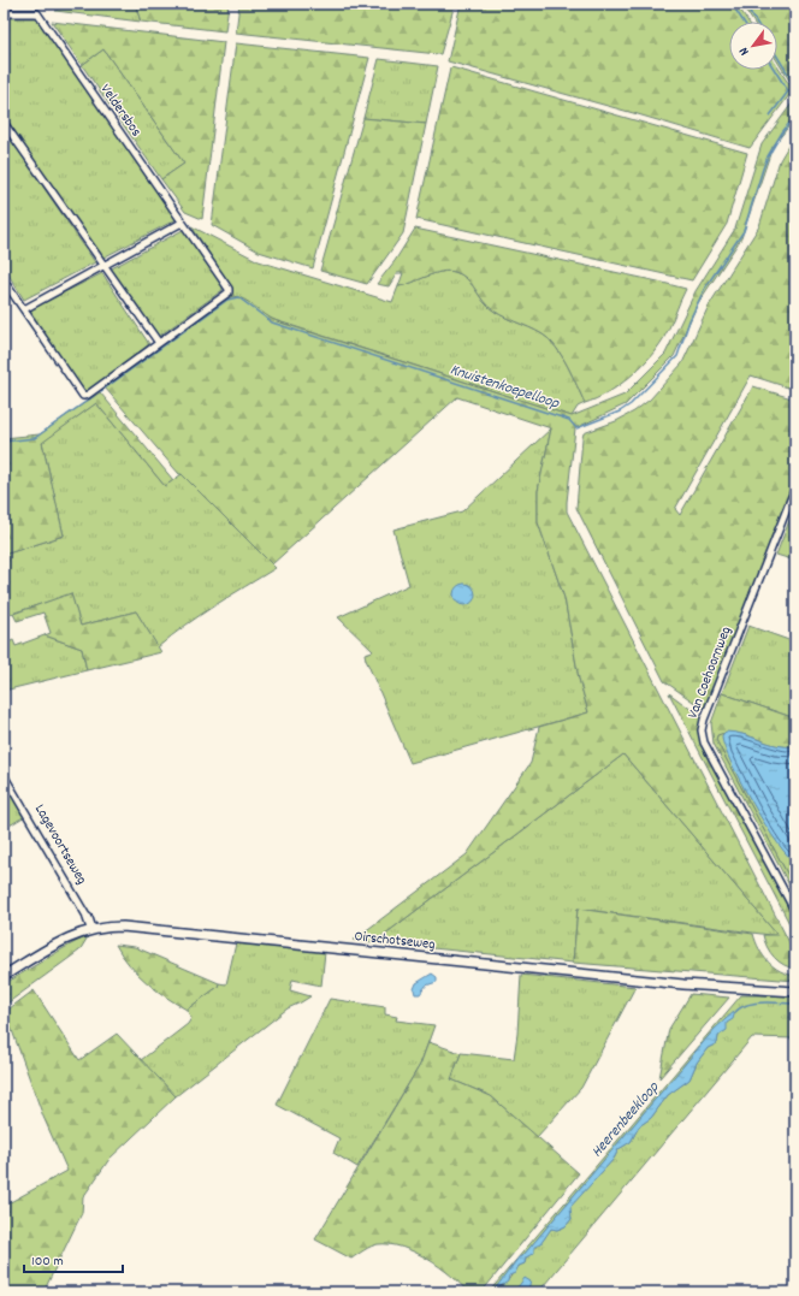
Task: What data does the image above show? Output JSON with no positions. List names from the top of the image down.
{
  "streets": {
    "street": [
      "Veldersbos",
      "Van Coehoornweg",
      "Lagevoortseweg",
      "Oirschotseweg"
    ]
  },
  "crossings": [
    ["Lagevoortseweg", "Oirschotseweg"]
  ],
  "water": ["Knuistenkoepelloop", "Heerenbeekloop"],
  "scale_bar": "100 m",
  "north": "bottom left"
}
